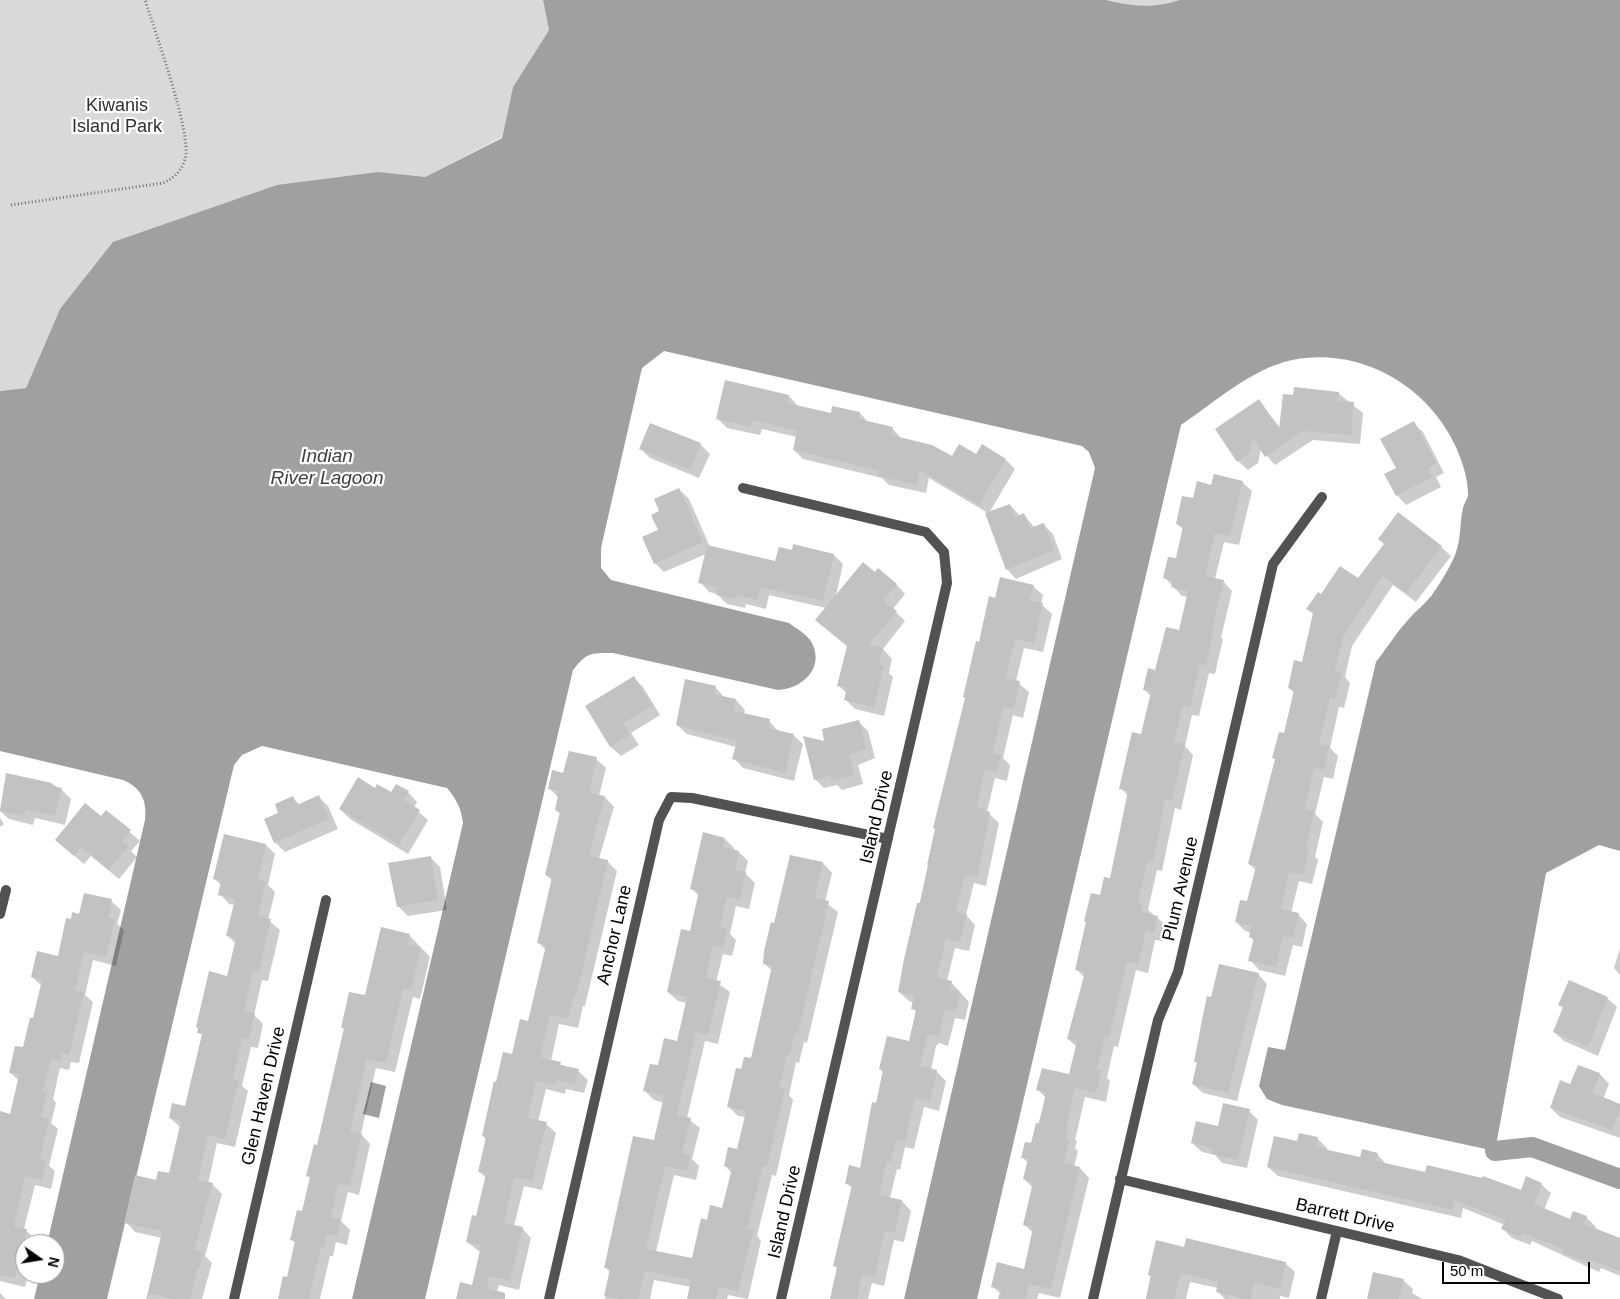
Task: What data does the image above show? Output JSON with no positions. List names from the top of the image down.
{
  "streets": {
    "street": [
      "Island Drive",
      "Plum Avenue",
      "Anchor Lane",
      "Glen Haven Drive",
      "Barrett Drive"
    ]
  },
  "crossings": [
    ["Island Drive", "Anchor Lane"],
    ["Plum Avenue", "Barrett Drive"]
  ],
  "water": ["Indian River Lagoon"],
  "parks": ["Kiwanis Island Park"],
  "scale_bar": "50 m",
  "north": "right"
}
